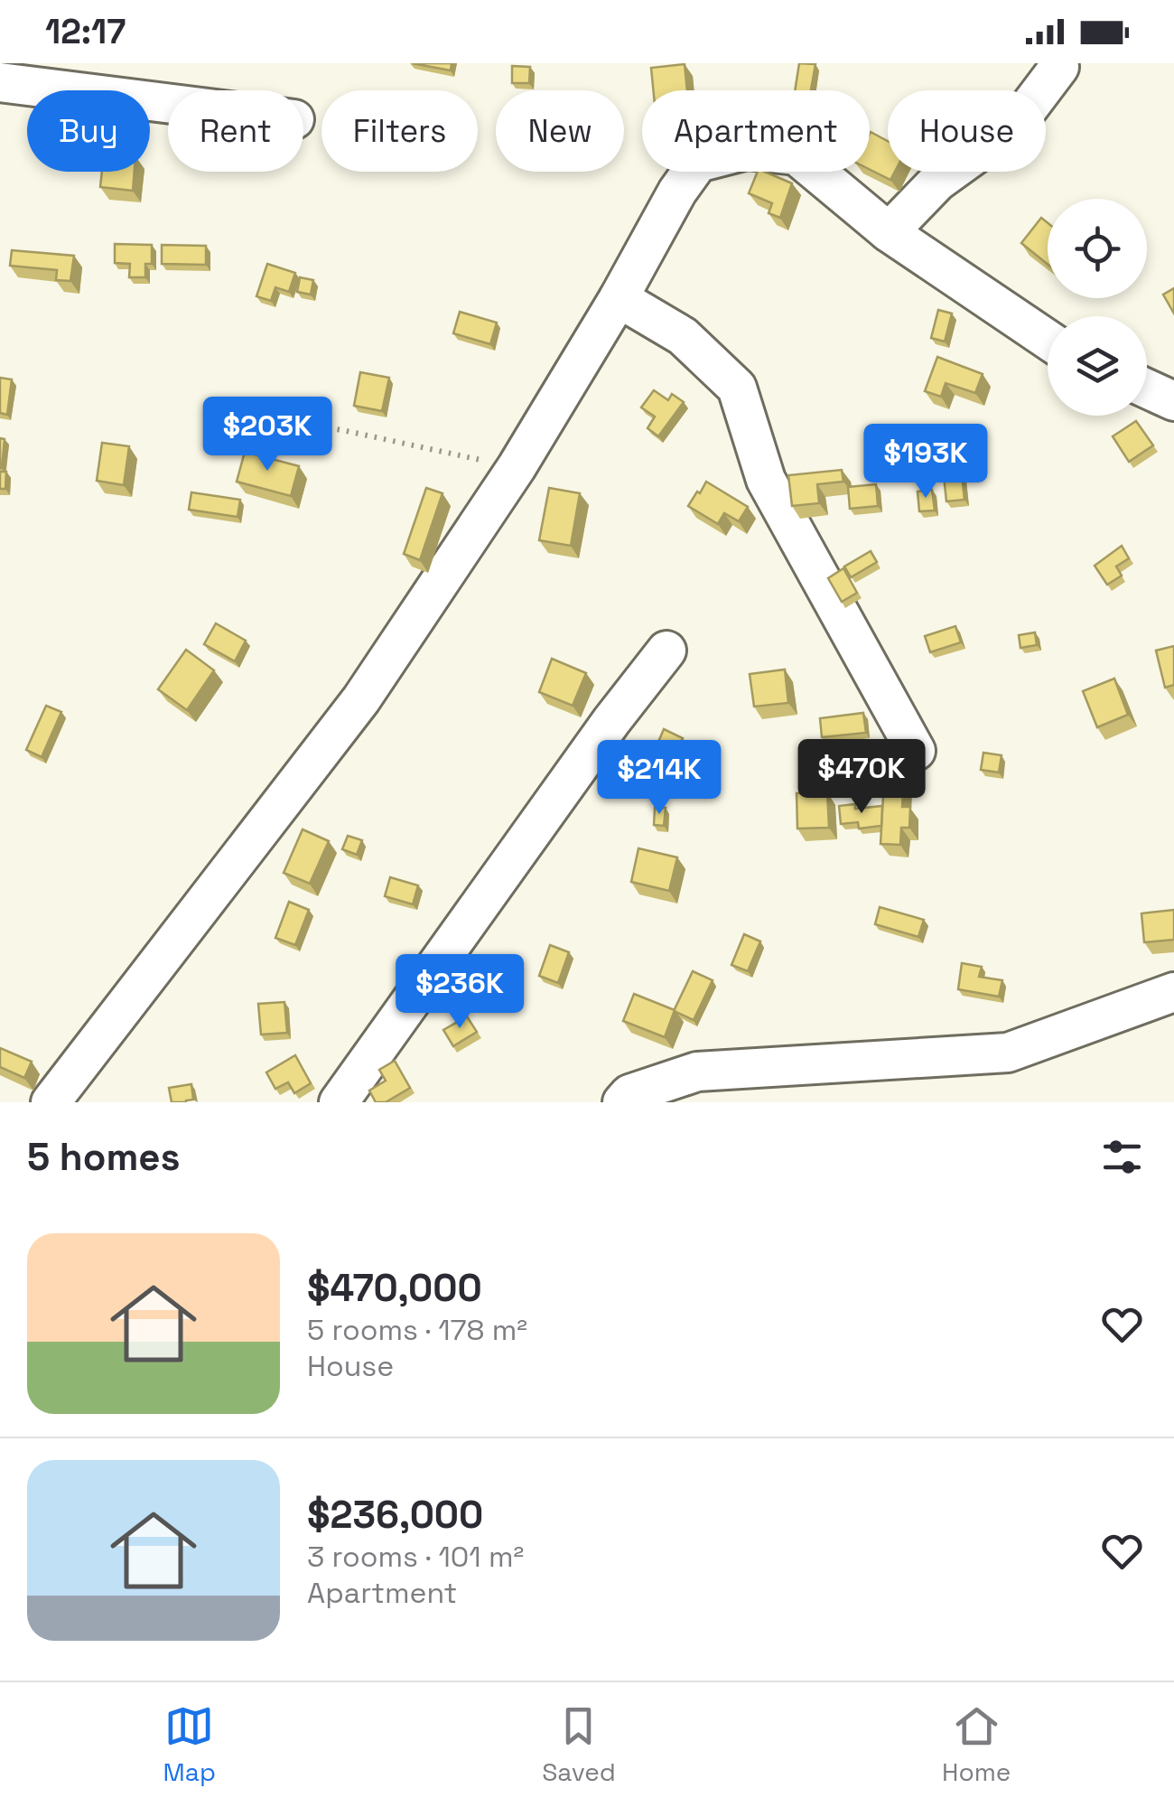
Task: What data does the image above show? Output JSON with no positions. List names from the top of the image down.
{
  "page": {
    "status": "12:17",
    "chip": [
      "Buy",
      "Rent",
      "Filters",
      "New",
      "Apartment",
      "House"
    ],
    "price": [
      "$203K",
      "$193K",
      "$470K",
      "$214K",
      "$236K"
    ],
    "heading": "5 homes",
    "list": [
      {
        "name": "$470,000",
        "note": "5 rooms · 178 m² · House"
      },
      {
        "name": "$236,000",
        "note": "3 rooms · 101 m² · Apartment"
      }
    ],
    "tabs": ["Map", "Saved", "Home"]
  }
}
